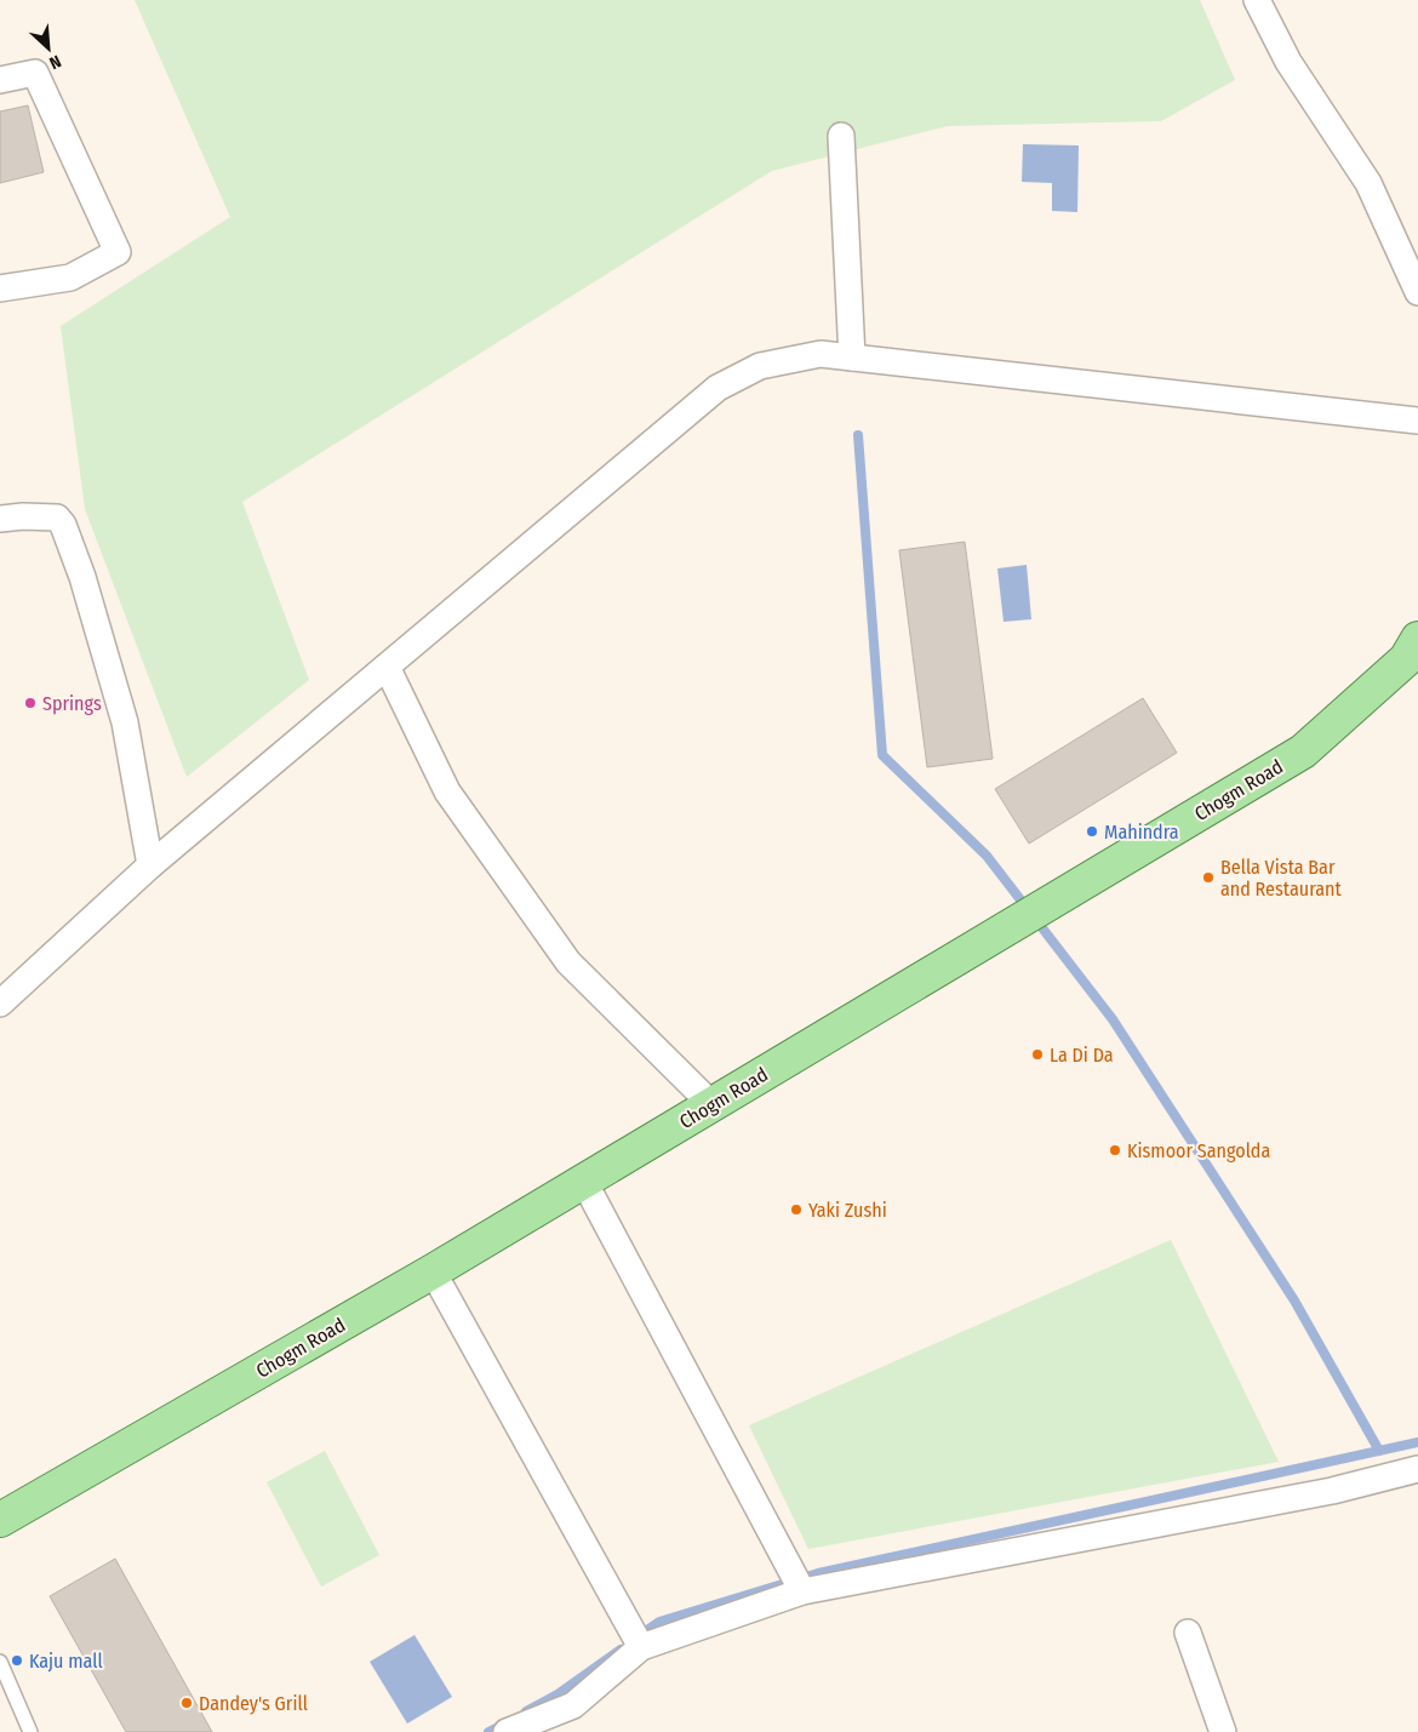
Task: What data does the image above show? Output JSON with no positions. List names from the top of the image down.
{
  "streets": {
    "main road": ["Chogm Road"]
  },
  "places": [
    "Springs",
    "Mahindra",
    "Bella Vista Bar and Restaurant",
    "La Di Da",
    "Kismoor Sangolda",
    "Yaki Zushi",
    "Kaju mall",
    "Dandey's Grill"
  ],
  "north": "bottom right"
}
